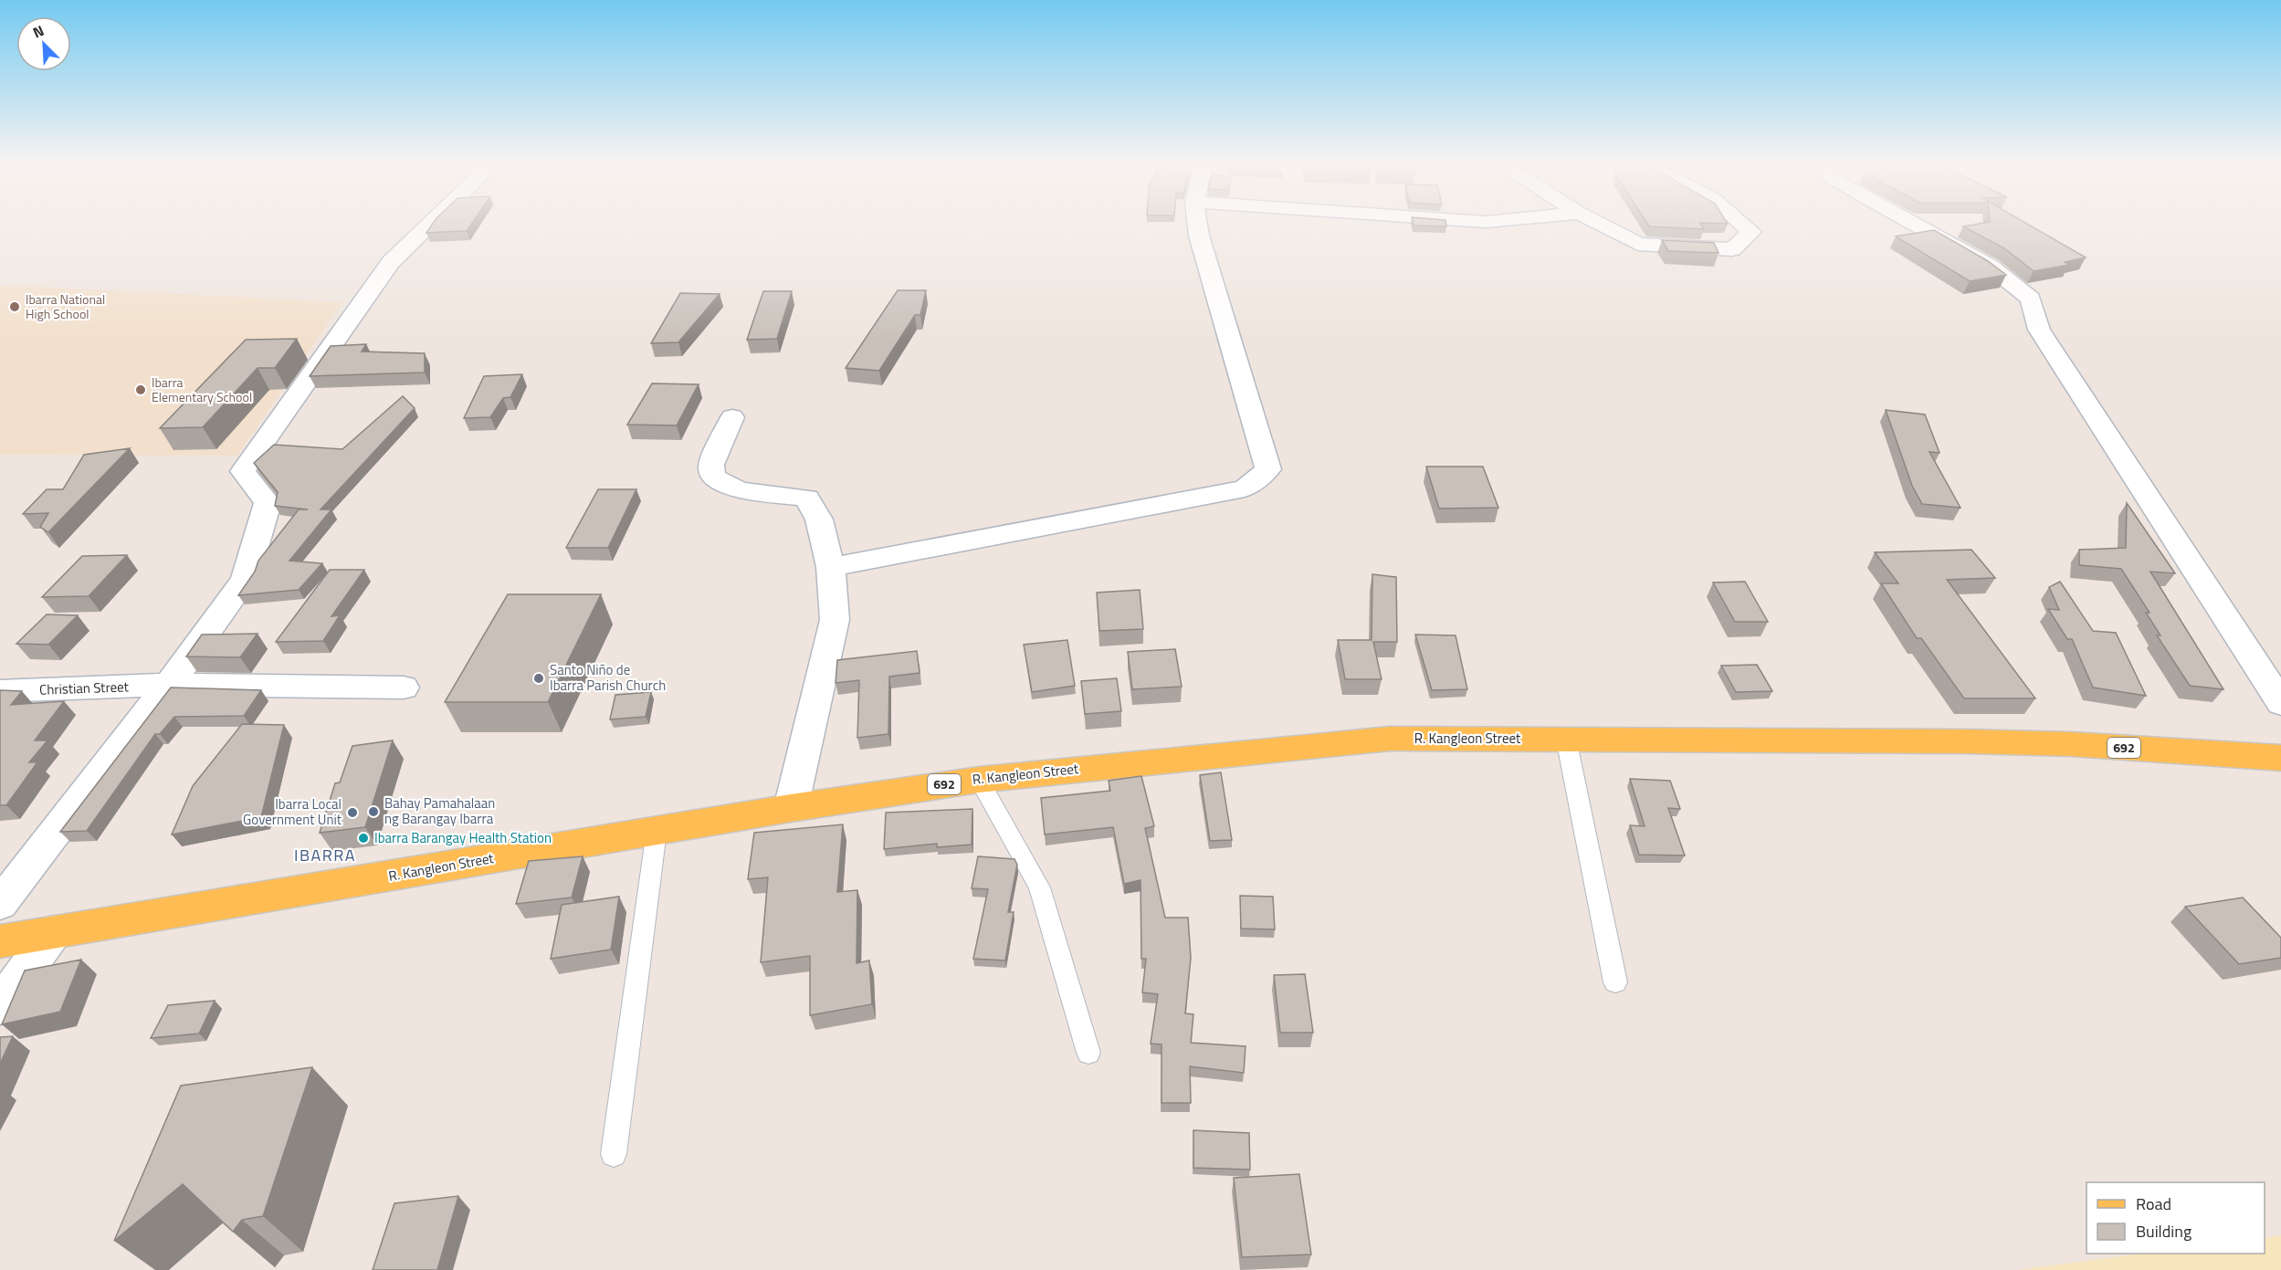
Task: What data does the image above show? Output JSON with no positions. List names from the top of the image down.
{
  "streets": {
    "main road": ["R. Kangleon Street", "692"],
    "street": ["Christian Street"]
  },
  "districts": ["IBARRA"],
  "places": [
    "Ibarra National High School",
    "Ibarra Elementary School",
    "Santo Niño de Ibarra Parish Church",
    "Bahay Pamahalaan ng Barangay Ibarra",
    "Ibarra Local Government Unit",
    "Ibarra Barangay Health Station"
  ],
  "legend": ["Road", "Building"],
  "north": "top left"
}
